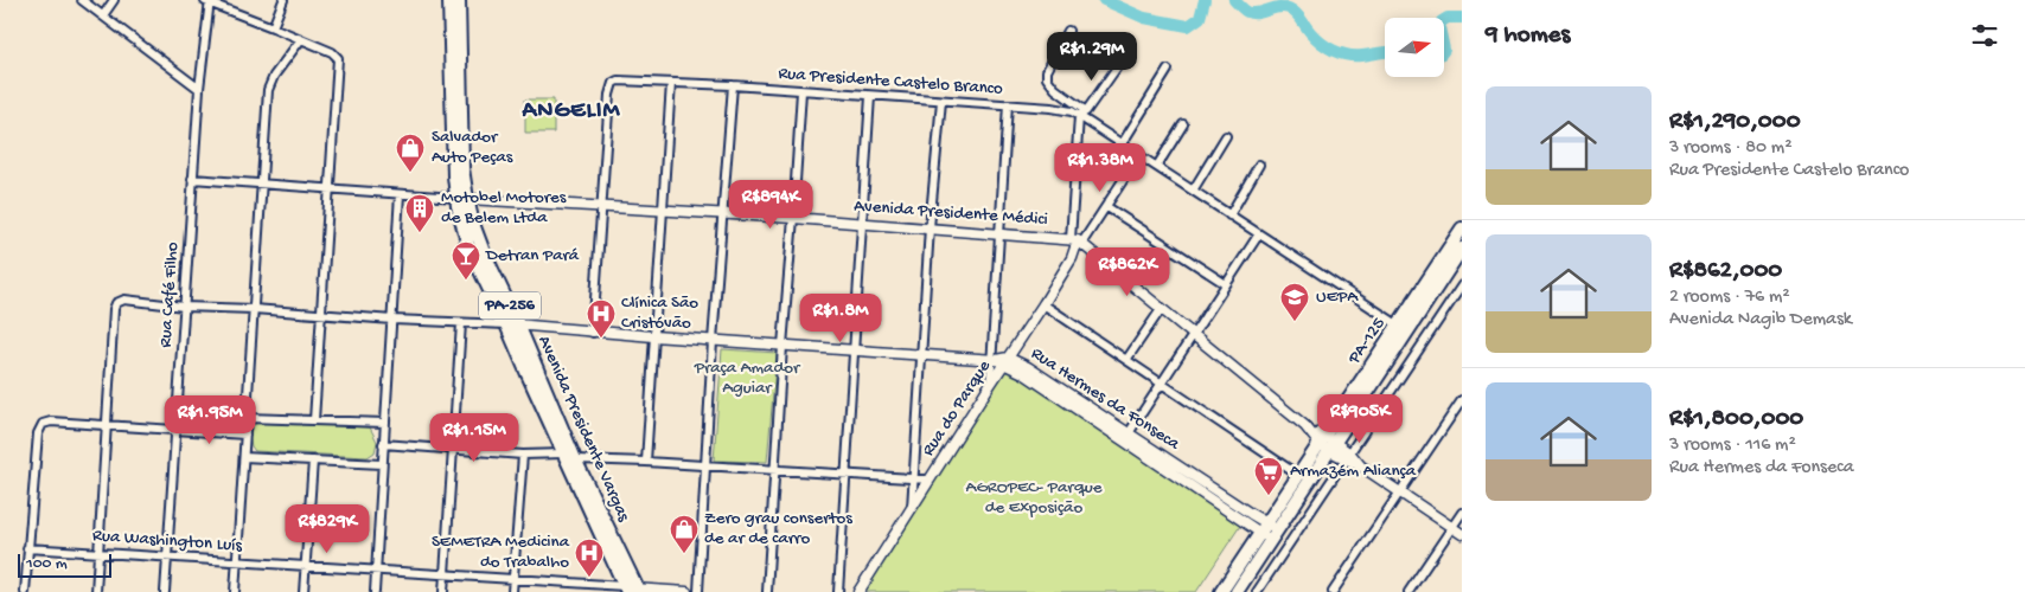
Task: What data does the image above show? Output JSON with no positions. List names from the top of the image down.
{
  "streets": {
    "main road": ["PA-256", "PA-125", "Avenida Presidente Vargas"],
    "street": [
      "Rua Presidente Castelo Branco",
      "Avenida Presidente Médici",
      "Rua Café Filho",
      "Rua Hermes da Fonseca",
      "Rua do Parque",
      "Rua Washington Luís"
    ]
  },
  "crossings": [
    ["Rua Presidente Castelo Branco", "Avenida Presidente Médici"],
    ["Rua Presidente Castelo Branco", "PA-125"],
    ["Avenida Presidente Médici", "Rua do Parque"],
    ["Avenida Presidente Médici", "Avenida Presidente Vargas"],
    ["Rua Café Filho", "Rua Washington Luís"],
    ["PA-125", "Rua Hermes da Fonseca"],
    ["Rua Hermes da Fonseca", "Rua do Parque"],
    ["Avenida Presidente Vargas", "Rua Washington Luís"]
  ],
  "districts": ["ANGELIM"],
  "parks": ["Praça Amador Aguiar", "AGROPEC- Parque de Exposição"],
  "places": {
    "shop": ["Salvador Auto Peças", "Zero grau consertos de ar de carro"],
    "building": ["Motobel Motores de Belem Ltda"],
    "bar": ["Detran Pará"],
    "school or university": ["UEPA"],
    "hospital": ["Clínica São Cristóvão", "SEMETRA Medicina do Trabalho"],
    "supermarket": ["Armazém Aliança"]
  },
  "scale_bar": "100 m",
  "north": "right",
  "page": {
    "heading": "9 homes",
    "price": [
      "R$1.29M",
      "R$1.38M",
      "R$894K",
      "R$862K",
      "R$1.8M",
      "R$905K",
      "R$1.95M",
      "R$1.15M",
      "R$829K"
    ],
    "list": [
      {
        "name": "R$1,290,000",
        "note": "3 rooms · 80 m² · Rua Presidente Castelo Branco"
      },
      {
        "name": "R$862,000",
        "note": "2 rooms · 76 m² · Avenida Nagib Demask"
      },
      {
        "name": "R$1,800,000",
        "note": "3 rooms · 116 m² · Rua Hermes da Fonseca"
      }
    ],
    "scale": "100 m"
  }
}
